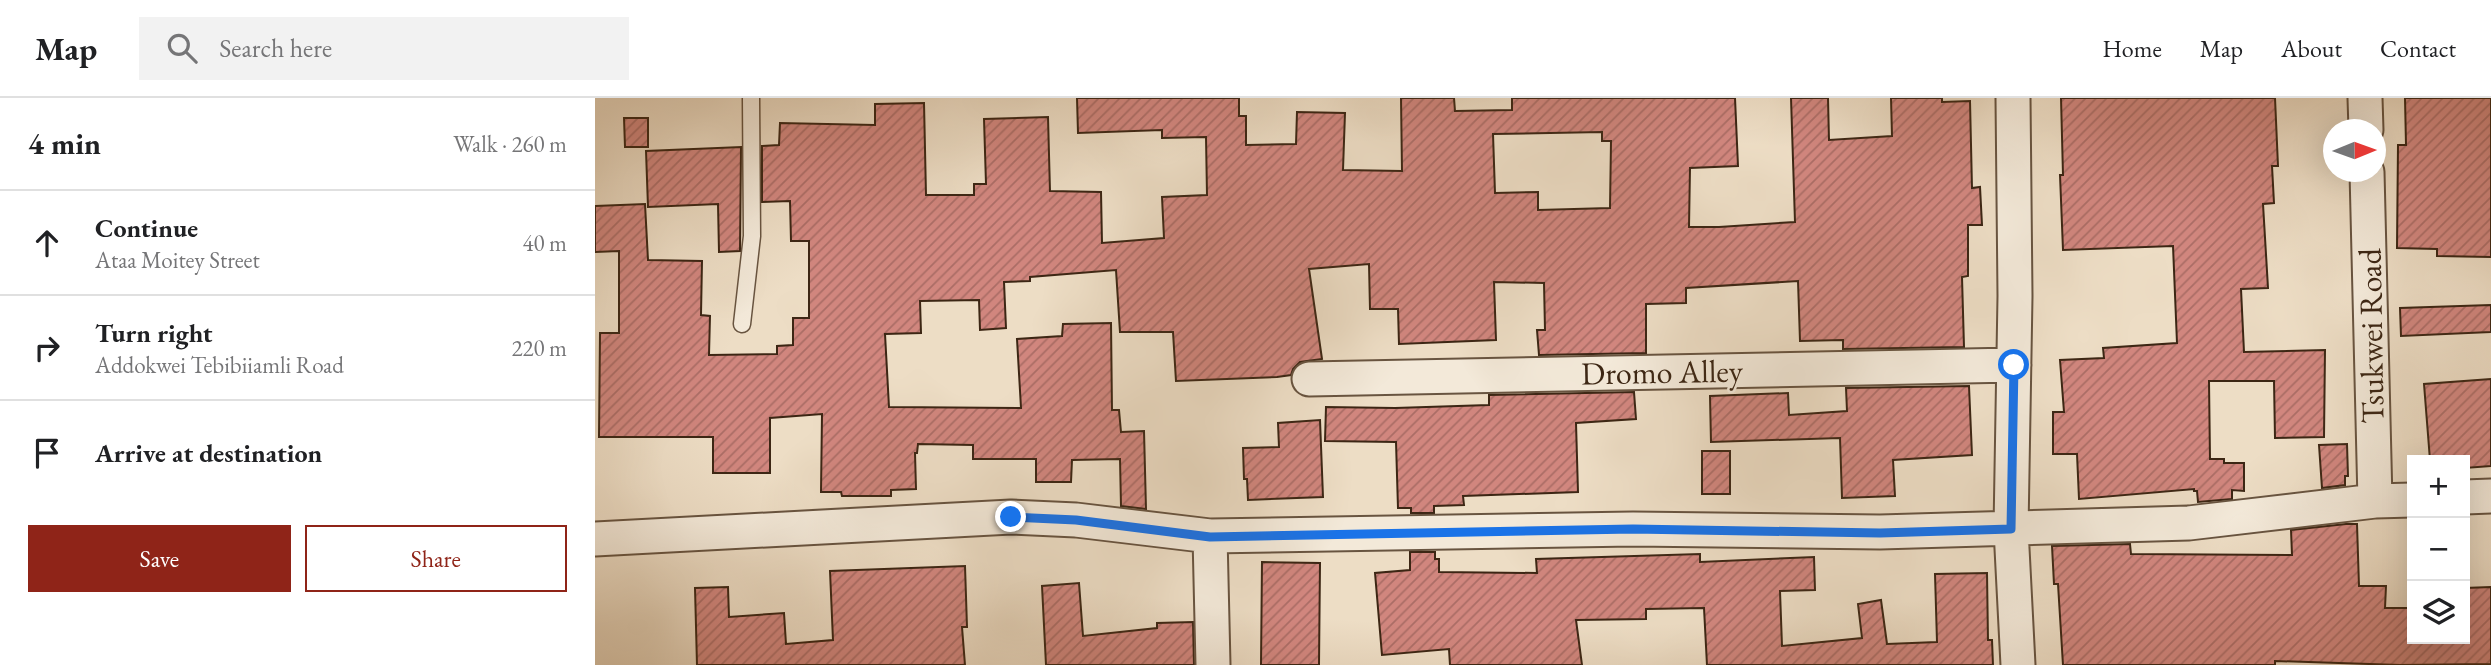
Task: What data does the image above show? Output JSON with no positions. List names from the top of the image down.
{
  "streets": {
    "street": ["Tsukwei Road", "Dromo Alley"]
  },
  "north": "right",
  "page": {
    "header": "Map",
    "search": "Search here",
    "nav": [
      "Home",
      "Map",
      "About",
      "Contact"
    ],
    "heading": ["4 min", "Walk · 260 m"],
    "list": [
      ["Continue", "Ataa Moitey Street", "40 m"],
      ["Turn right", "Addokwei Tebibiiamli Road", "220 m"],
      "Arrive at destination"
    ],
    "map_buttons": ["+", "−"],
    "buttons": ["Save", "Share"]
  }
}
